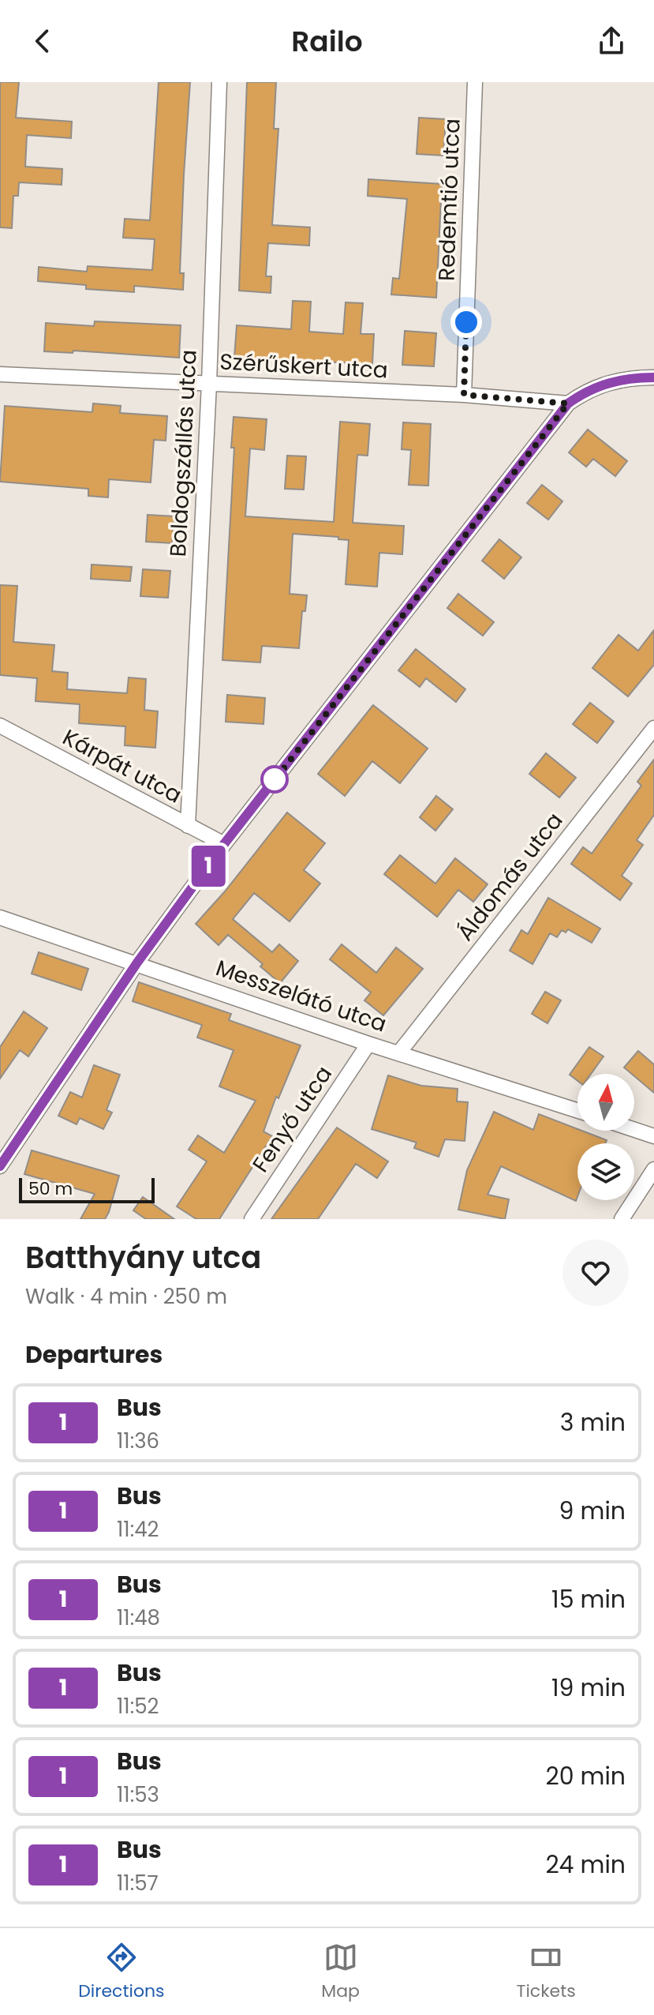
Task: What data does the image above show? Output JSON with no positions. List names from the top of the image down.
{
  "streets": {
    "street": [
      "Redemtió utca",
      "Szérűskert utca",
      "Boldogszállás utca",
      "Kárpát utca",
      "Áldomás utca",
      "Messzelátó utca",
      "Fenyő utca"
    ]
  },
  "crossings": [
    ["Redemtió utca", "Szérűskert utca"],
    ["Szérűskert utca", "Boldogszállás utca"],
    ["Boldogszállás utca", "Kárpát utca"],
    ["Áldomás utca", "Messzelátó utca"],
    ["Messzelátó utca", "Fenyő utca"]
  ],
  "lines": ["bus line 1"],
  "scale_bar": "50 m",
  "north": "top",
  "page": {
    "header": "Railo",
    "on_map": "1",
    "scale": "50 m",
    "heading": [
      ["Batthyány utca", "Walk · 4 min · 250 m"],
      "Departures"
    ],
    "list": [
      {
        "mark": "1",
        "name": "Bus",
        "note": "11:36",
        "value": "3 min"
      },
      {
        "mark": "1",
        "name": "Bus",
        "note": "11:42",
        "value": "9 min"
      },
      {
        "mark": "1",
        "name": "Bus",
        "note": "11:48",
        "value": "15 min"
      },
      {
        "mark": "1",
        "name": "Bus",
        "note": "11:52",
        "value": "19 min"
      },
      {
        "mark": "1",
        "name": "Bus",
        "note": "11:53",
        "value": "20 min"
      },
      {
        "mark": "1",
        "name": "Bus",
        "note": "11:57",
        "value": "24 min"
      }
    ],
    "tabs": ["Directions", "Map", "Tickets"]
  }
}
